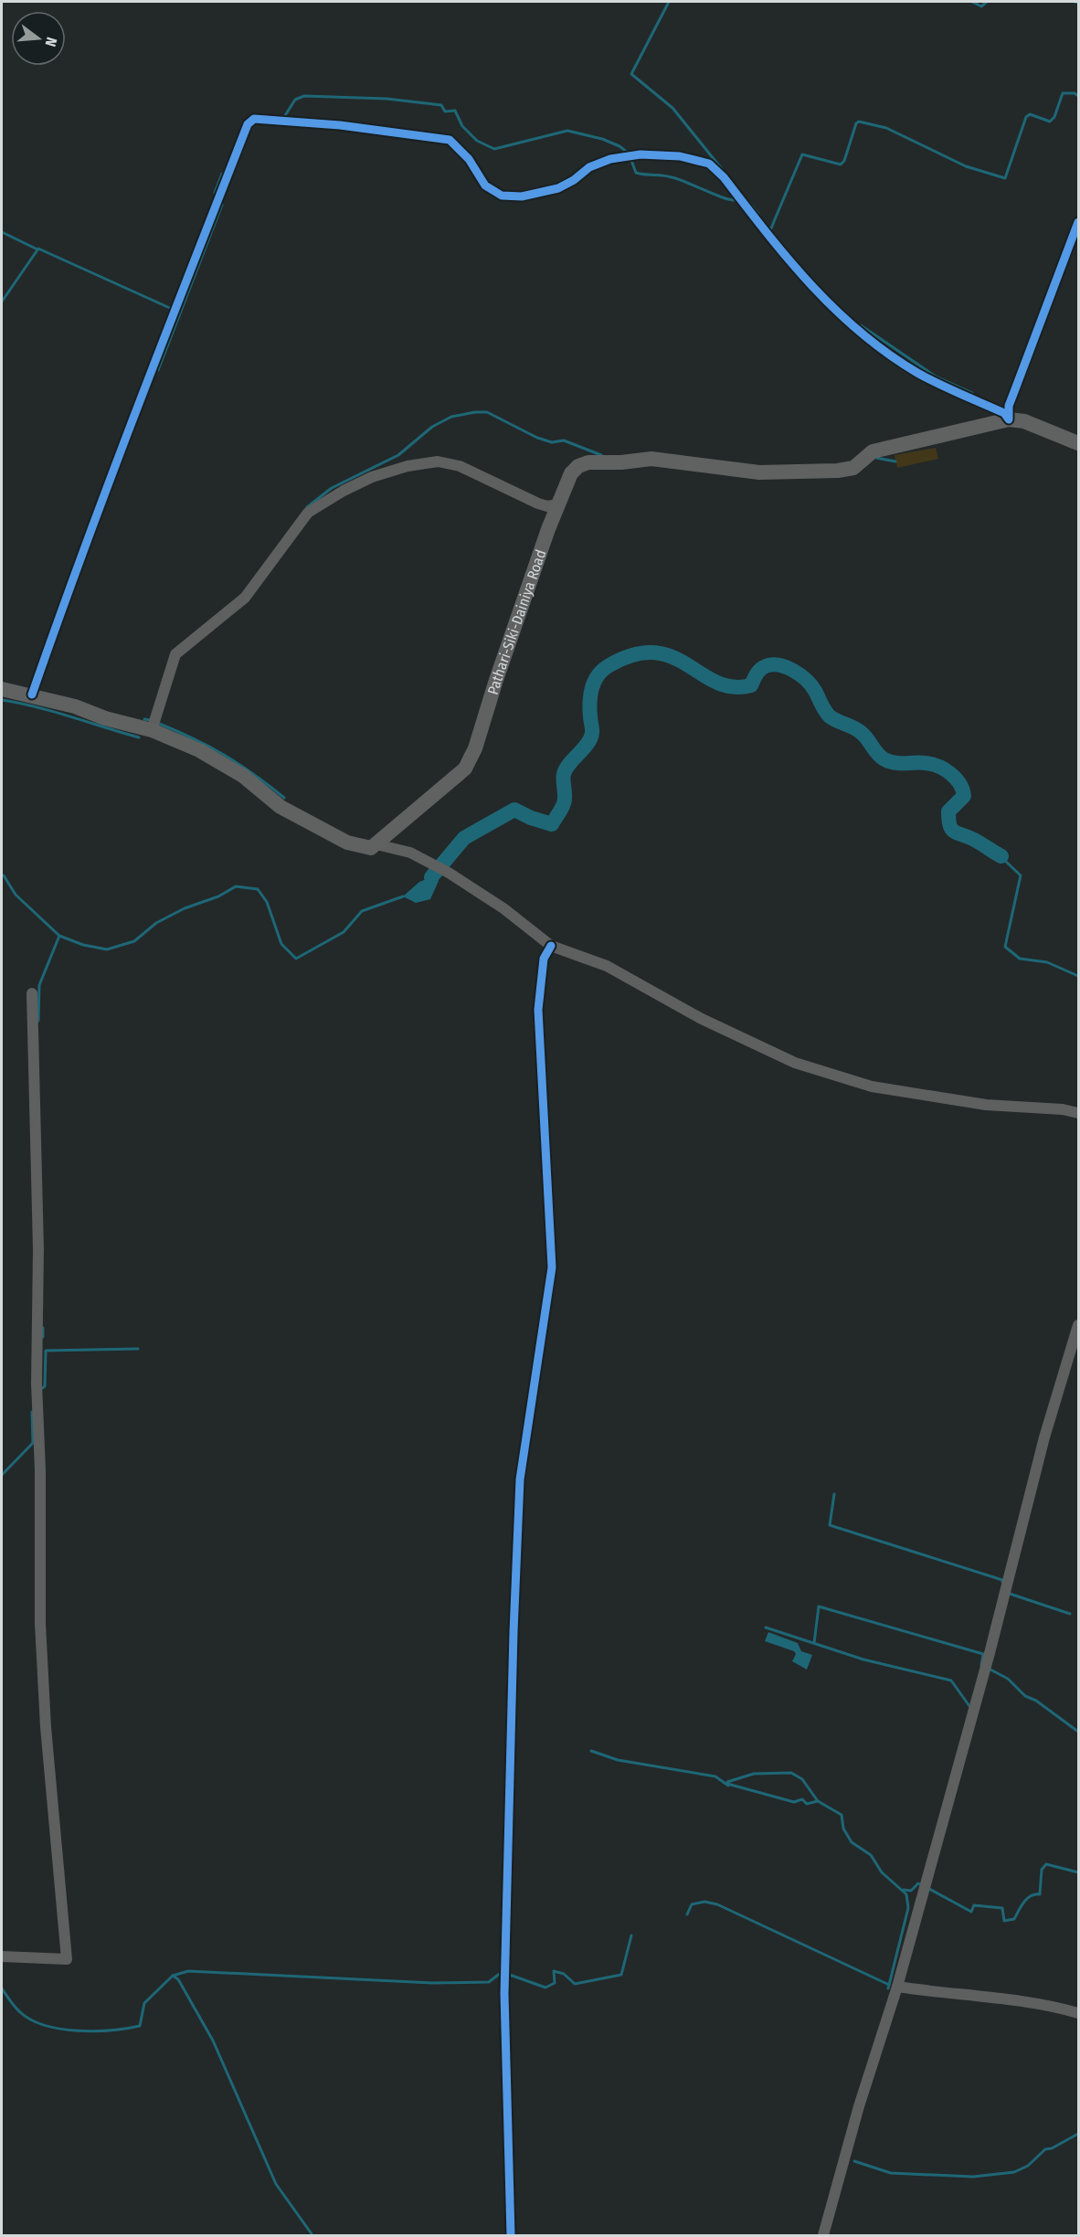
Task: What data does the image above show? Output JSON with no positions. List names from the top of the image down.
{
  "streets": {
    "main road": ["Pathari-Siki-Dainiya Road"]
  },
  "north": "right"
}
